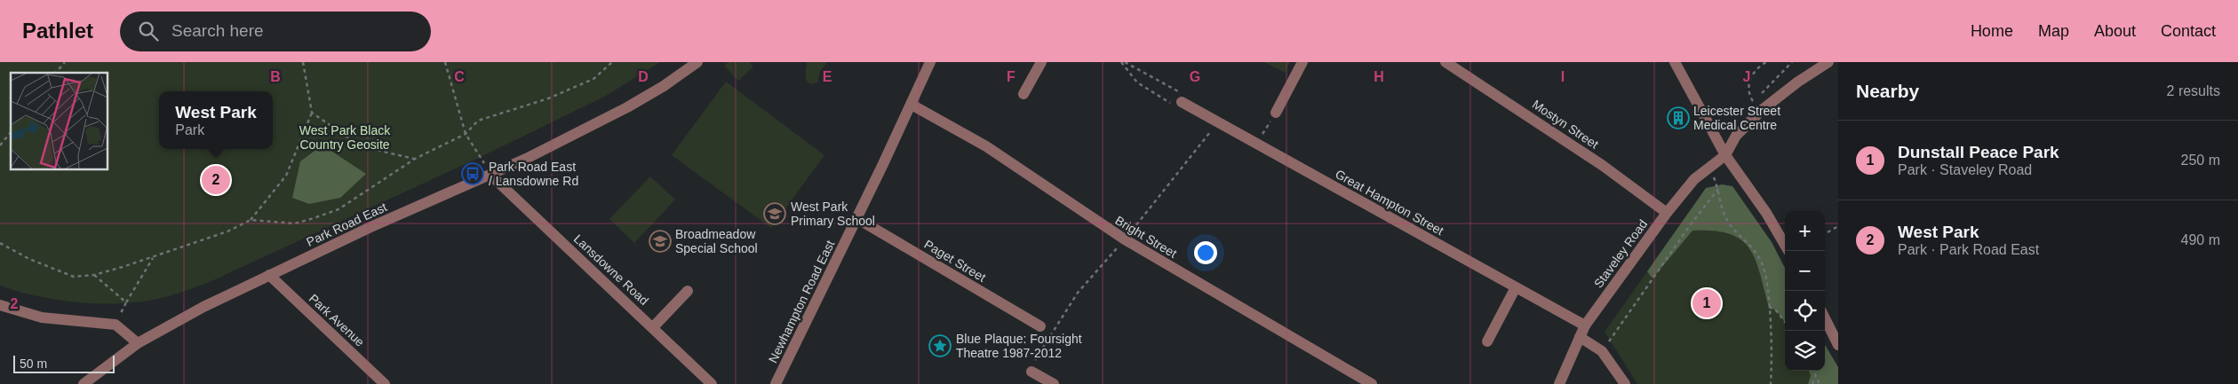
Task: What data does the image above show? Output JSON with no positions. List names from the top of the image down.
{
  "streets": {
    "street": [
      "Mostyn Street",
      "Great Hampton Street",
      "Park Road East",
      "Bright Street",
      "Staveley Road",
      "Paget Street",
      "Lansdowne Road",
      "Newhampton Road East",
      "Park Avenue"
    ]
  },
  "crossings": [
    ["Mostyn Street", "Staveley Road"],
    ["Great Hampton Street", "Staveley Road"],
    ["Park Road East", "Lansdowne Road"],
    ["Park Road East", "Park Avenue"],
    ["Bright Street", "Newhampton Road East"],
    ["Paget Street", "Newhampton Road East"]
  ],
  "parks": ["West Park Black Country Geosite"],
  "places": {
    "building": ["Leicester Street Medical Centre"],
    "bus stop": ["Park Road East / Lansdowne Rd"],
    "school or university": ["West Park Primary School", "Broadmeadow Special School"],
    "place": ["Blue Plaque: Foursight Theatre 1987-2012"]
  },
  "scale_bar": "50 m",
  "page": {
    "header": "Pathlet",
    "search": "Search here",
    "nav": [
      "Home",
      "Map",
      "About",
      "Contact"
    ],
    "heading": ["Nearby", "2 results"],
    "popup": ["West Park", "Park"],
    "list": [
      {
        "mark": "1",
        "name": "Dunstall Peace Park",
        "note": "Park · Staveley Road",
        "value": "250 m"
      },
      {
        "mark": "2",
        "name": "West Park",
        "note": "Park · Park Road East",
        "value": "490 m"
      }
    ],
    "pins": ["2", "1"],
    "map_buttons": ["+", "−"],
    "scale": "50 m"
  },
  "grid": {
    "columns": [
      "B",
      "C",
      "D",
      "E",
      "F",
      "G",
      "H",
      "I",
      "J"
    ],
    "rows": ["2"]
  }
}
